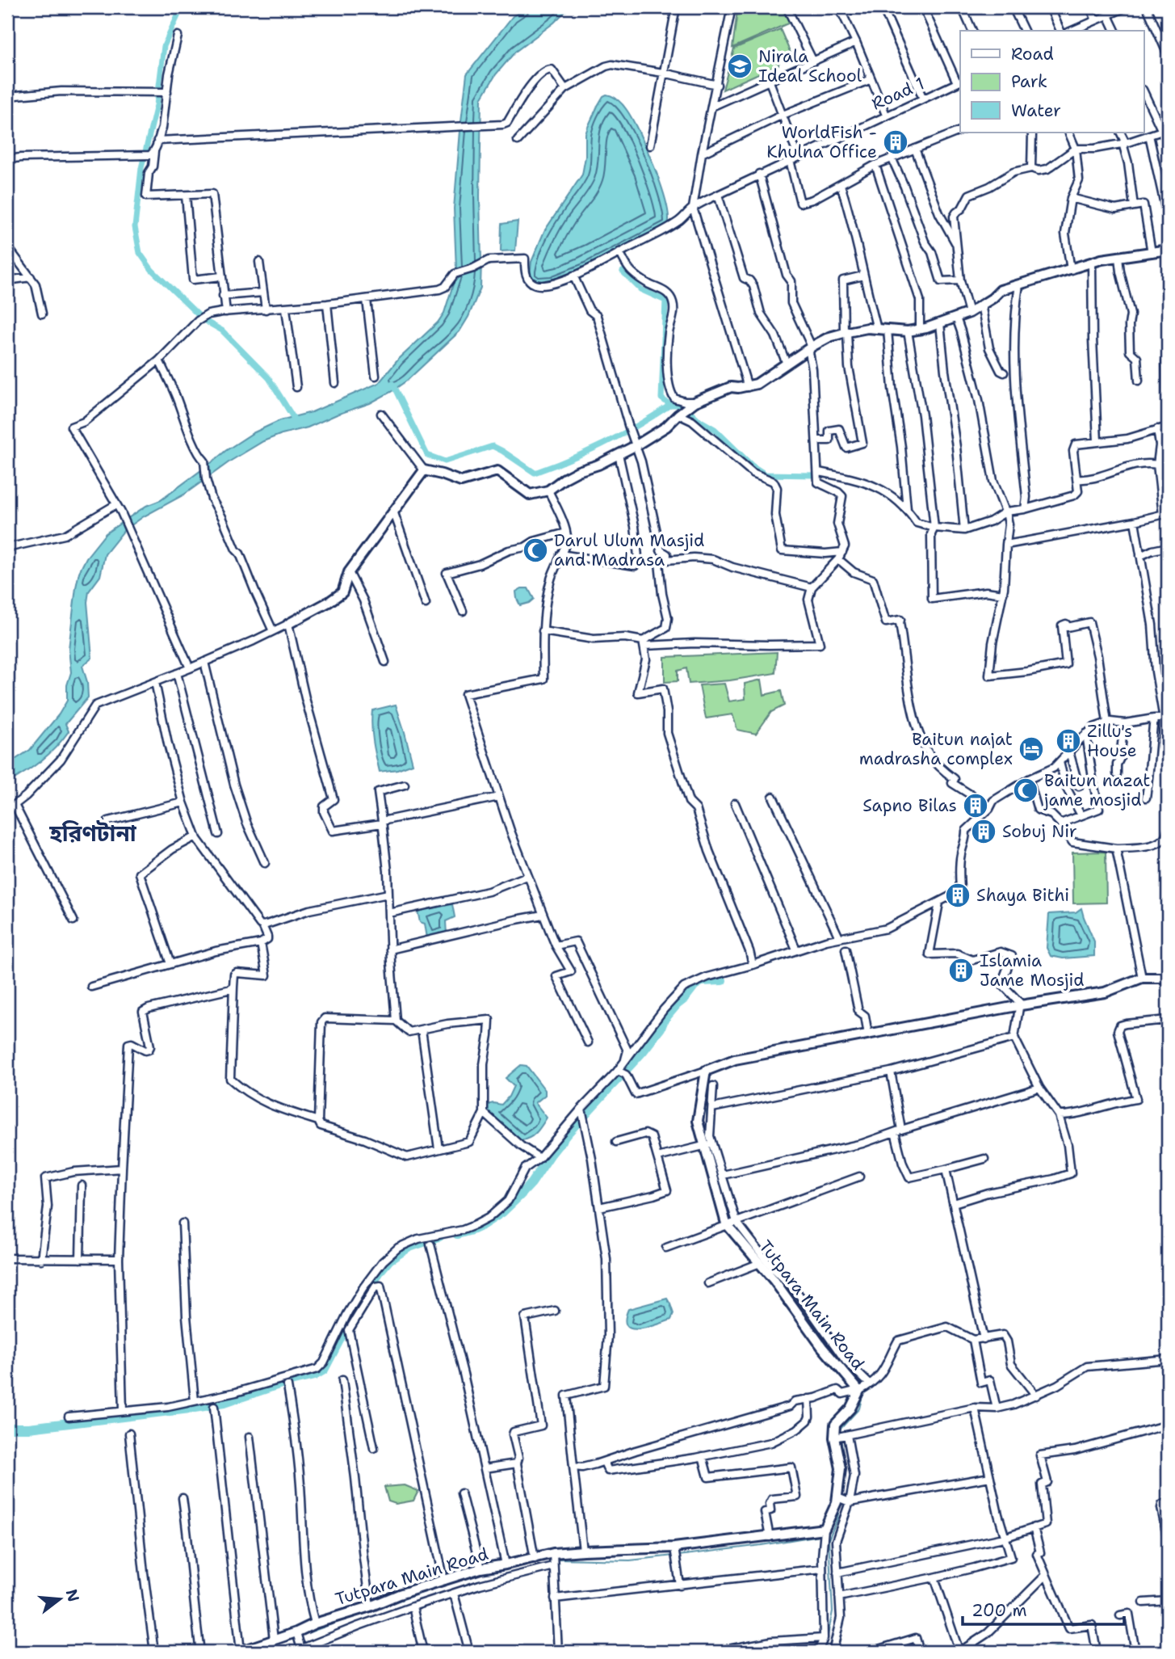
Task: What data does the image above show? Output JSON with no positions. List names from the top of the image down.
{
  "streets": {
    "street": ["Road 1", "Tutpara Main Road"]
  },
  "districts": ["হরিণটানা"],
  "places": {
    "school or university": ["Nirala Ideal School"],
    "building": [
      "WorldFish - Khulna Office",
      "Zillu's House",
      "Sapno Bilas",
      "Sobuj Nir",
      "Shaya Bithi",
      "Islamia Jame Mosjid"
    ],
    "mosque": ["Darul Ulum Masjid and Madrasa", "Baitun nazat jame mosjid"],
    "hotel": ["Baitun najat madrasha complex"]
  },
  "legend": ["Road", "Park", "Water"],
  "scale_bar": "200 m",
  "north": "right"
}
